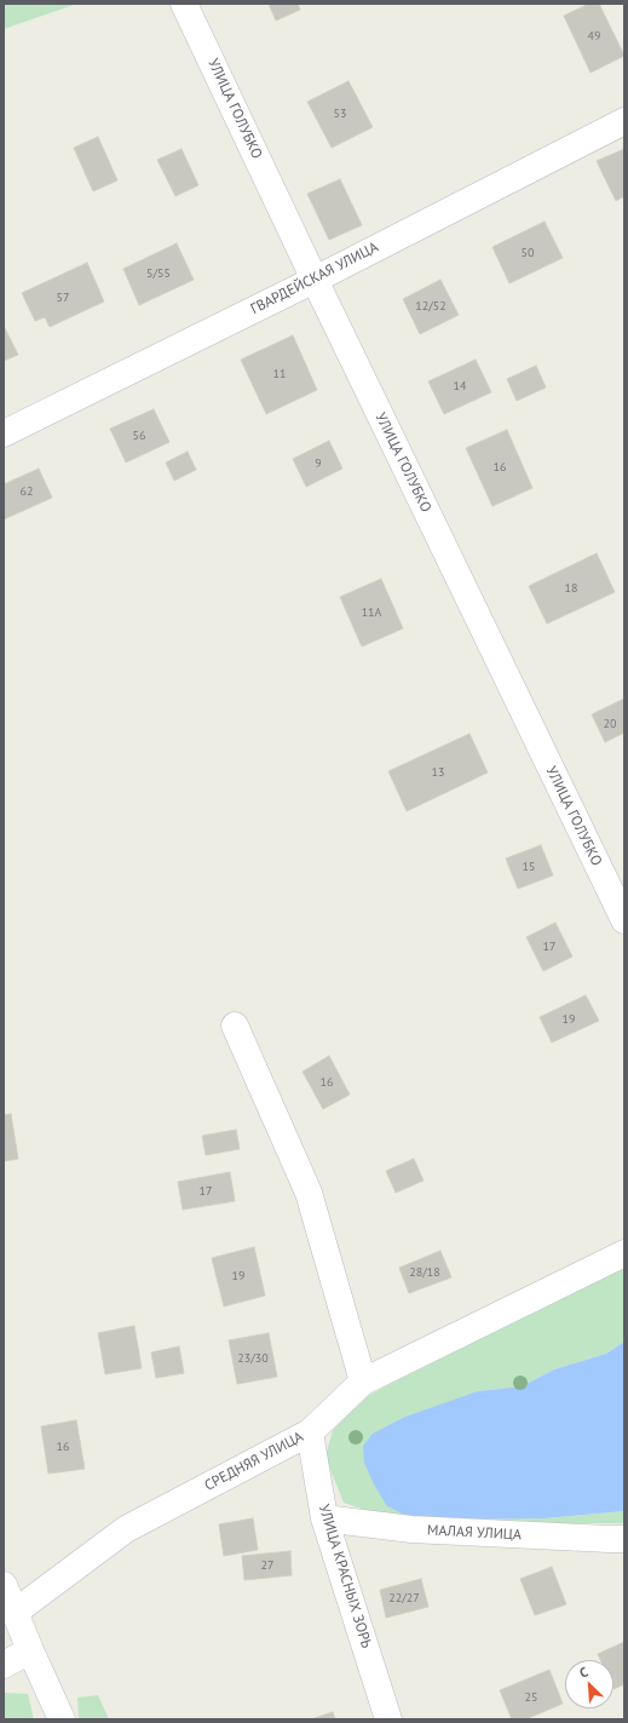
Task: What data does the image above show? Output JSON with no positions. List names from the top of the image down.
{
  "streets": {
    "street": [
      "УЛИЦА ГОЛУБКО",
      "ГВАРДЕЙСКАЯ УЛИЦА",
      "СРЕДНЯЯ УЛИЦА",
      "МАЛАЯ УЛИЦА",
      "УЛИЦА КРАСНЫХ ЗОРЬ"
    ]
  },
  "crossings": [
    ["УЛИЦА ГОЛУБКО", "ГВАРДЕЙСКАЯ УЛИЦА"],
    ["СРЕДНЯЯ УЛИЦА", "УЛИЦА КРАСНЫХ ЗОРЬ"],
    ["МАЛАЯ УЛИЦА", "УЛИЦА КРАСНЫХ ЗОРЬ"]
  ],
  "house_numbers": [
    "49",
    "53",
    "50",
    "5/55",
    "57",
    "12/52",
    "11",
    "14",
    "56",
    "9",
    "16",
    "62",
    "18",
    "11А",
    "20",
    "13",
    "15",
    "17",
    "19",
    "16",
    "17",
    "28/18",
    "19",
    "23/30",
    "16",
    "27",
    "22/27",
    "25"
  ],
  "north": "top left"
}
